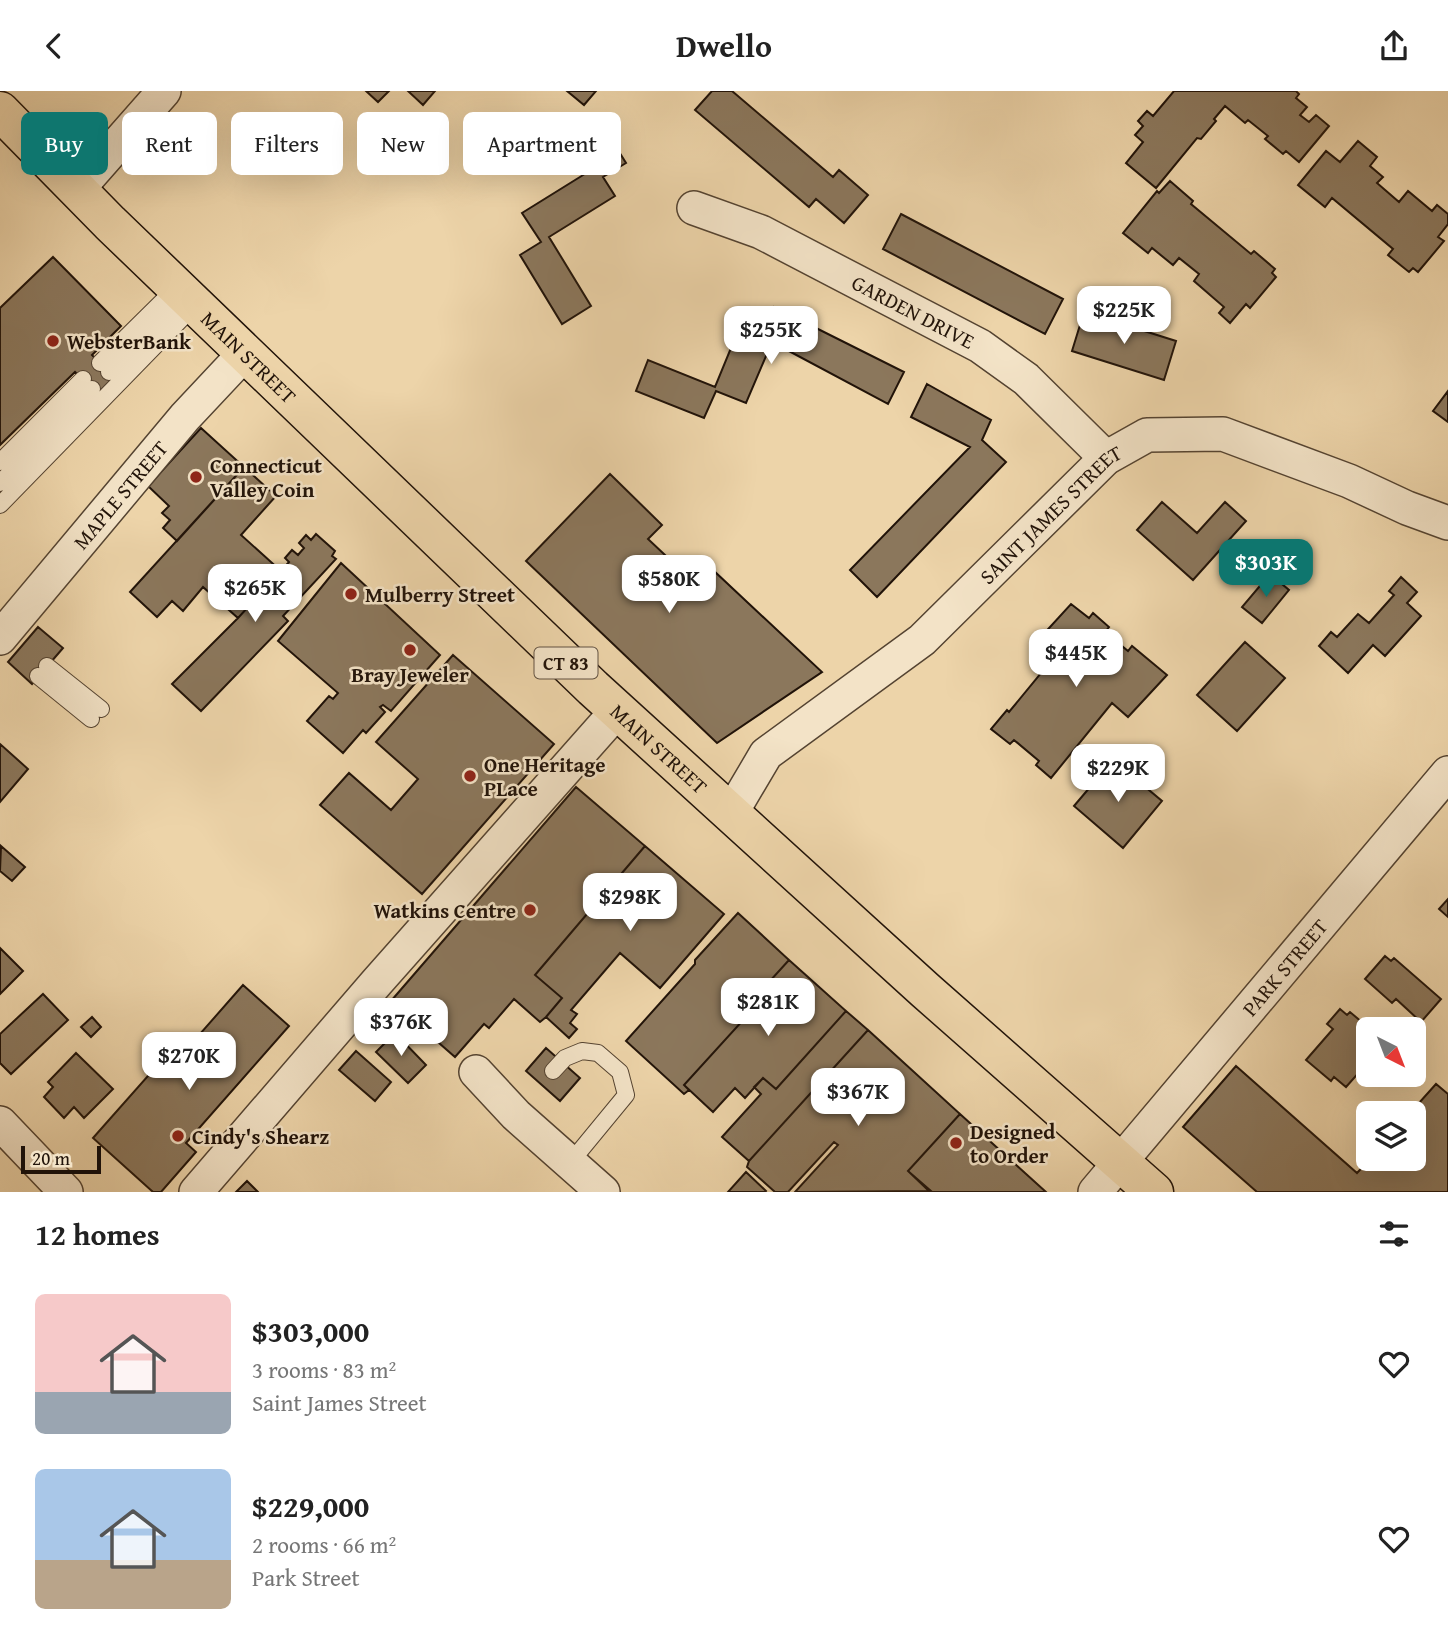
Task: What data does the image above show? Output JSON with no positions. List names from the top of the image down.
{
  "streets": {
    "main road": ["MAIN STREET", "CT 83"],
    "street": [
      "GARDEN DRIVE",
      "MAPLE STREET",
      "SAINT JAMES STREET",
      "PARK STREET"
    ]
  },
  "crossings": [
    ["GARDEN DRIVE", "SAINT JAMES STREET"],
    ["MAIN STREET", "MAPLE STREET"],
    ["MAIN STREET", "SAINT JAMES STREET"],
    ["MAIN STREET", "PARK STREET"]
  ],
  "places": [
    "WebsterBank",
    "Connecticut Valley Coin",
    "Mulberry Street",
    "Bray Jeweler",
    "One Heritage PLace",
    "Watkins Centre",
    "Cindy's Shearz",
    "Designed to Order"
  ],
  "scale_bar": "20 m",
  "north": "bottom right",
  "page": {
    "header": "Dwello",
    "chip": [
      "Buy",
      "Rent",
      "Filters",
      "New",
      "Apartment"
    ],
    "price": [
      "$225K",
      "$255K",
      "$303K",
      "$580K",
      "$265K",
      "$445K",
      "$229K",
      "$298K",
      "$281K",
      "$376K",
      "$270K",
      "$367K"
    ],
    "scale": "20 m",
    "heading": "12 homes",
    "list": [
      {
        "name": "$303,000",
        "note": "3 rooms · 83 m² · Saint James Street"
      },
      {
        "name": "$229,000",
        "note": "2 rooms · 66 m² · Park Street"
      }
    ]
  }
}
